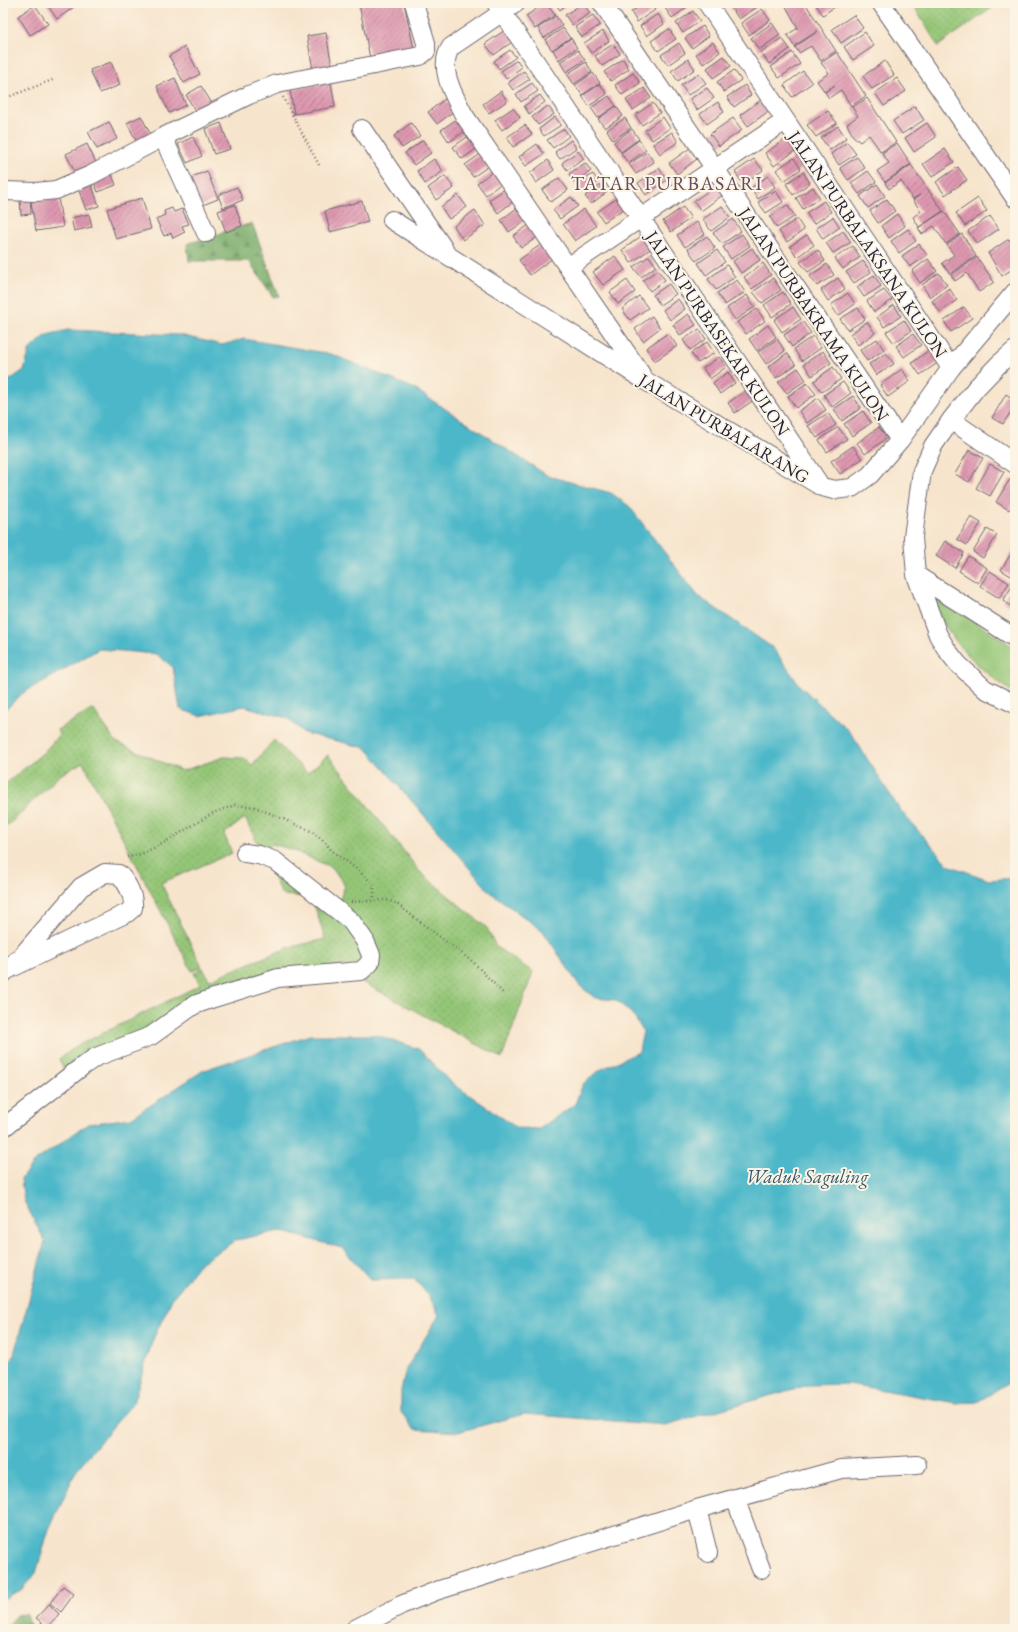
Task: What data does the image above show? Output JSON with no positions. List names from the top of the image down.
{
  "streets": {
    "street": [
      "JALAN PURBALAKSANA KULON",
      "JALAN PURBAKRAMA KULON",
      "JALAN PURBASEKAR KULON",
      "JALAN PURBALARANG"
    ]
  },
  "crossings": [
    ["JALAN PURBALAKSANA KULON", "JALAN PURBALARANG"],
    ["JALAN PURBAKRAMA KULON", "JALAN PURBALARANG"],
    ["JALAN PURBASEKAR KULON", "JALAN PURBALARANG"]
  ],
  "districts": ["TATAR PURBASARI"],
  "water": ["Waduk Saguling"]
}
